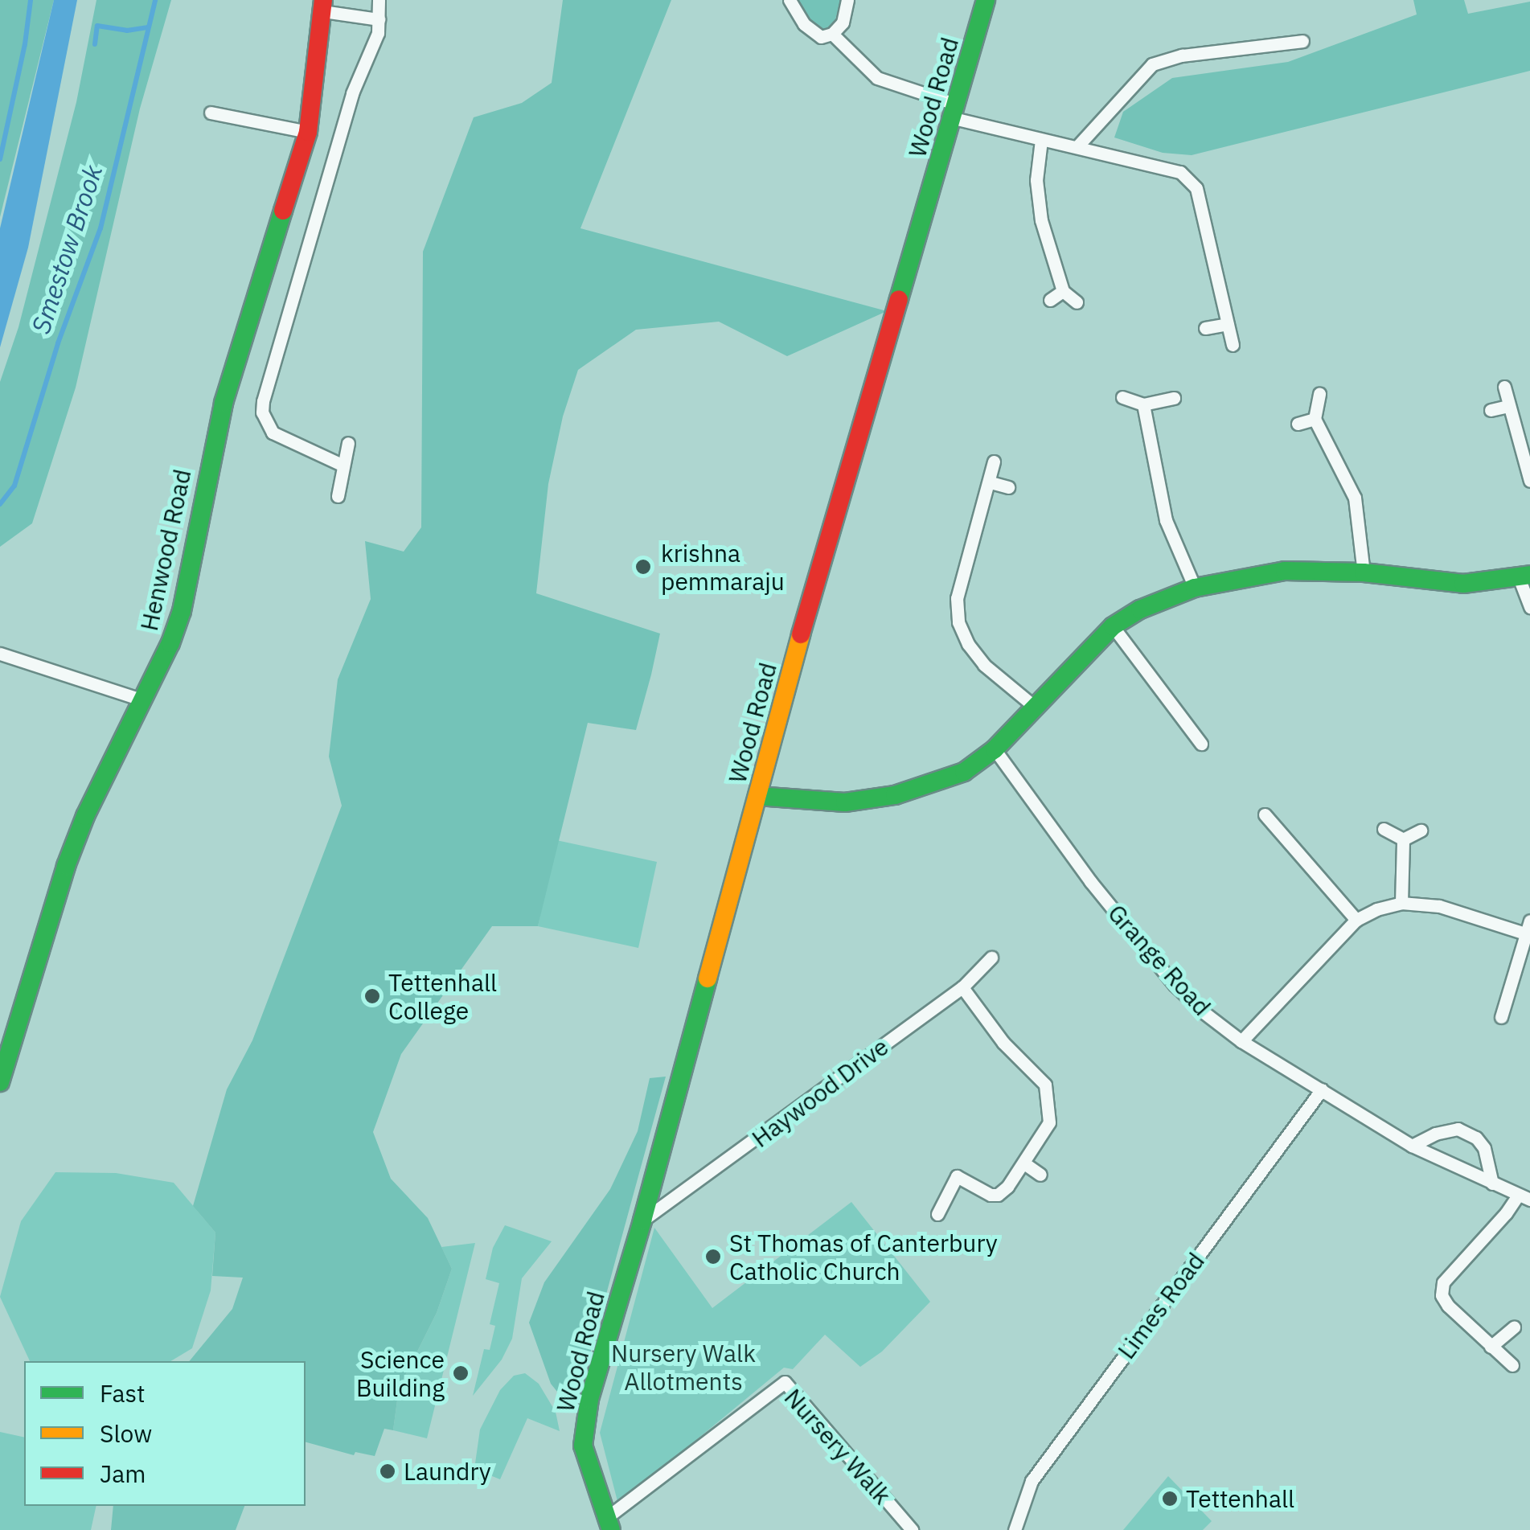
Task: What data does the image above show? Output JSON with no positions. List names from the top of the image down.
{
  "streets": {
    "street": [
      "Wood Road",
      "Henwood Road",
      "Grange Road",
      "Haywood Drive",
      "Limes Road",
      "Nursery Walk"
    ]
  },
  "crossings": [
    ["Wood Road", "Haywood Drive"],
    ["Wood Road", "Nursery Walk"],
    ["Grange Road", "Limes Road"]
  ],
  "water": ["Smestow Brook"],
  "parks": ["Nursery Walk Allotments"],
  "places": [
    "krishna pemmaraju",
    "Tettenhall College",
    "St Thomas of Canterbury Catholic Church",
    "Science Building",
    "Laundry",
    "Tettenhall"
  ],
  "legend": ["Fast", "Slow", "Jam"]
}
